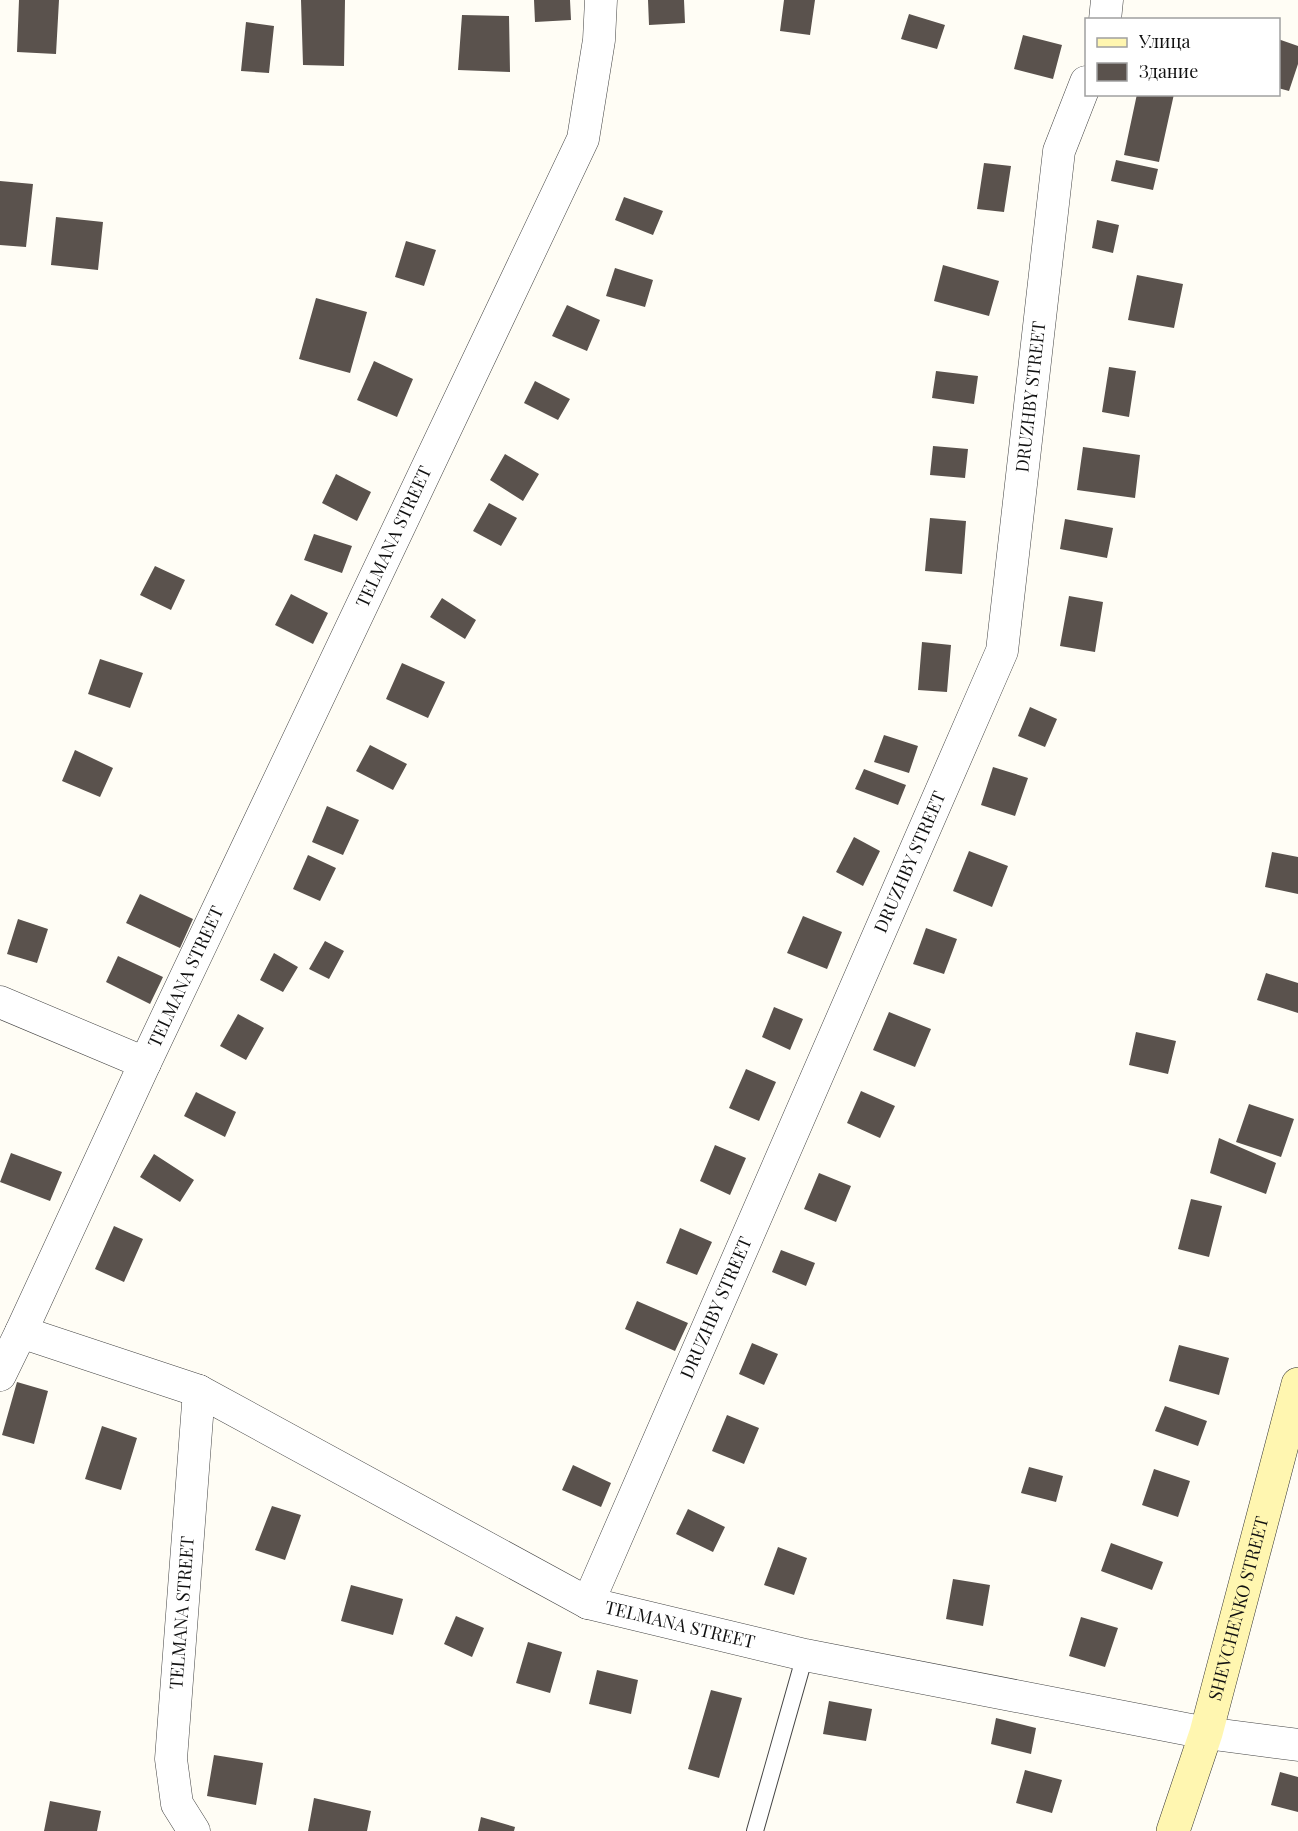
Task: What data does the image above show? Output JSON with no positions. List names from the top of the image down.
{
  "streets": {
    "main road": ["SHEVCHENKO STREET"],
    "street": ["DRUZHBY STREET", "TELMANA STREET"]
  },
  "crossings": [
    ["DRUZHBY STREET", "TELMANA STREET"],
    ["TELMANA STREET", "SHEVCHENKO STREET"]
  ],
  "legend": ["Улица", "Здание"]
}
